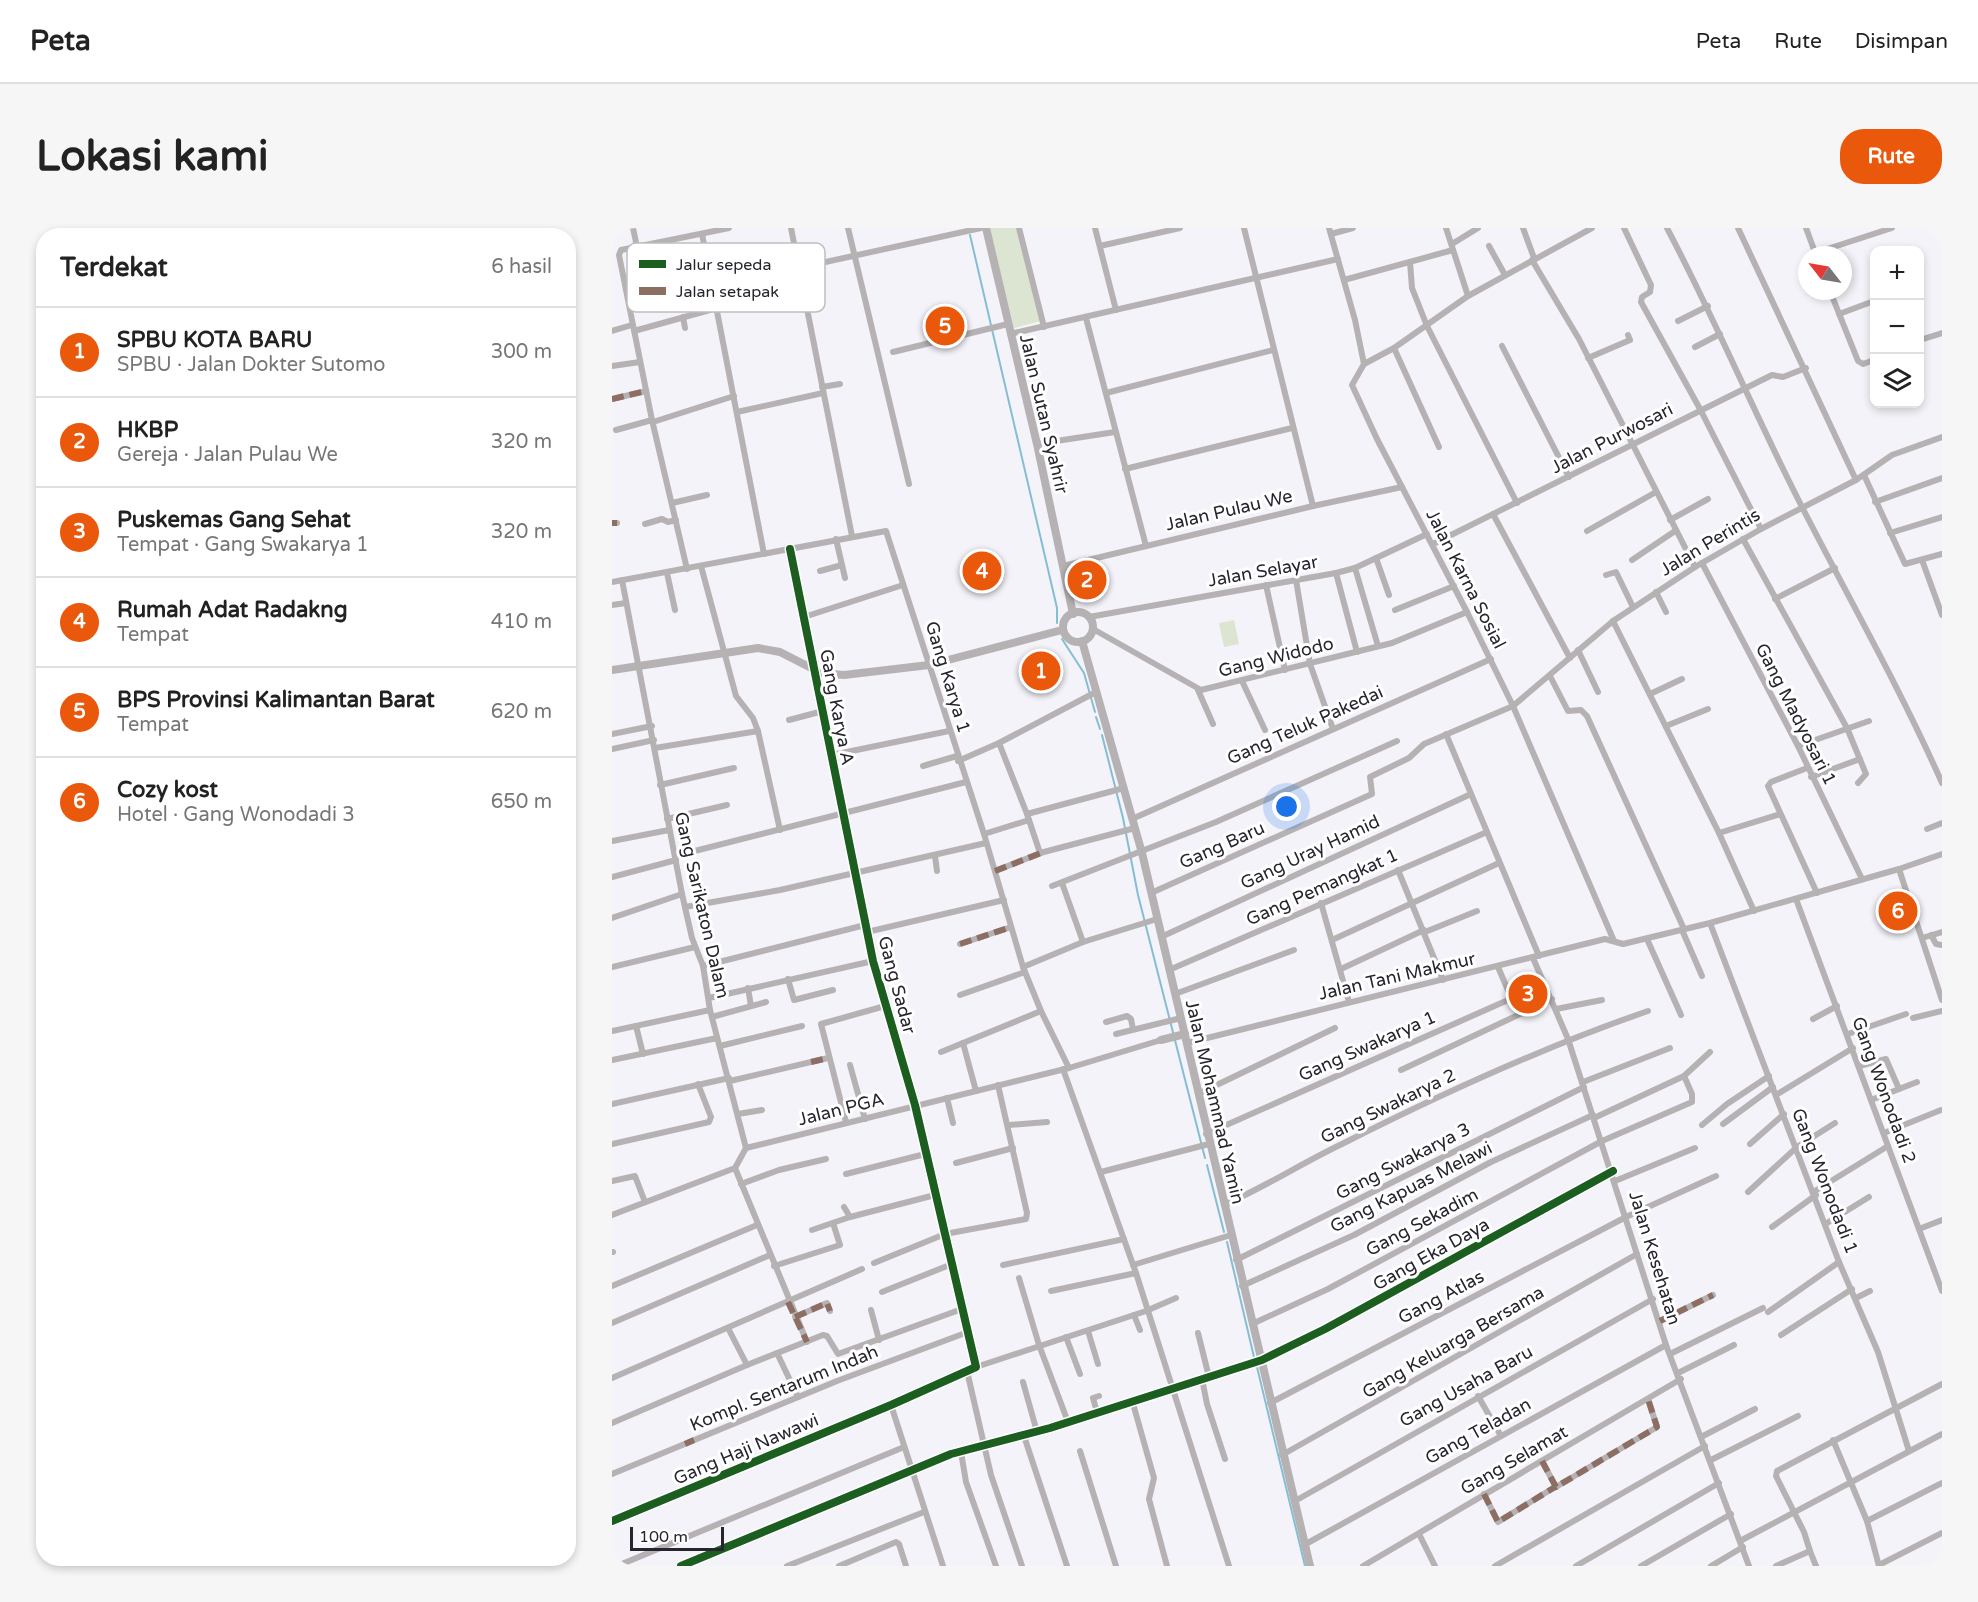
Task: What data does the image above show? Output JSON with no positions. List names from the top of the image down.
{
  "streets": {
    "street": [
      "Jalan Sutan Syahrir",
      "Jalan Purwosari",
      "Jalan Pulau We",
      "Jalan Perintis",
      "Jalan Selayar",
      "Jalan Karna Sosial",
      "Gang Widodo",
      "Gang Karya 1",
      "Gang Karya A",
      "Gang Madyosari 1",
      "Gang Teluk Pakedai",
      "Gang Baru",
      "Gang Uray Hamid",
      "Gang Pemangkat 1",
      "Gang Sarikaton Dalam",
      "Jalan Tani Makmur",
      "Gang Sadar",
      "Gang Swakarya 1",
      "Gang Wonodadi 2",
      "Jalan Mohammad Yamin",
      "Gang Swakarya 2",
      "Jalan PGA",
      "Gang Swakarya 3",
      "Gang Wonodadi 1",
      "Gang Kapuas Melawi",
      "Gang Sekadim",
      "Gang Eka Daya",
      "Jalan Kesehatan",
      "Gang Atlas",
      "Gang Keluarga Bersama",
      "Gang Usaha Baru",
      "Kompl. Sentarum Indah",
      "Gang Teladan",
      "Gang Haji Nawawi",
      "Gang Selamat"
    ]
  },
  "crossings": [
    ["Jalan Sutan Syahrir", "Jalan Pulau We"],
    ["Jalan Sutan Syahrir", "Jalan Selayar"],
    ["Jalan Sutan Syahrir", "Gang Widodo"],
    ["Jalan Sutan Syahrir", "Jalan Mohammad Yamin"],
    ["Jalan Purwosari", "Jalan Karna Sosial"],
    ["Jalan Pulau We", "Jalan Karna Sosial"],
    ["Jalan Perintis", "Jalan Karna Sosial"],
    ["Jalan Perintis", "Gang Madyosari 1"],
    ["Jalan Perintis", "Gang Baru"],
    ["Jalan Selayar", "Jalan Karna Sosial"],
    ["Jalan Selayar", "Gang Widodo"],
    ["Jalan Selayar", "Jalan Mohammad Yamin"],
    ["Jalan Karna Sosial", "Gang Widodo"],
    ["Jalan Karna Sosial", "Gang Teluk Pakedai"],
    ["Jalan Karna Sosial", "Gang Baru"],
    ["Jalan Karna Sosial", "Jalan Tani Makmur"],
    ["Gang Widodo", "Jalan Mohammad Yamin"],
    ["Gang Karya 1", "Gang Karya A"],
    ["Gang Karya 1", "Gang Sarikaton Dalam"],
    ["Gang Karya 1", "Jalan PGA"],
    ["Gang Karya 1", "Gang Eka Daya"],
    ["Gang Karya 1", "Gang Haji Nawawi"],
    ["Gang Karya A", "Gang Sadar"],
    ["Gang Madyosari 1", "Jalan Tani Makmur"],
    ["Gang Teluk Pakedai", "Jalan Mohammad Yamin"],
    ["Gang Baru", "Jalan Mohammad Yamin"],
    ["Gang Baru", "Jalan Kesehatan"],
    ["Gang Uray Hamid", "Jalan Mohammad Yamin"],
    ["Gang Uray Hamid", "Jalan Kesehatan"],
    ["Gang Pemangkat 1", "Jalan Mohammad Yamin"],
    ["Gang Pemangkat 1", "Jalan Kesehatan"],
    ["Gang Sarikaton Dalam", "Jalan PGA"],
    ["Jalan Tani Makmur", "Gang Swakarya 1"],
    ["Jalan Tani Makmur", "Gang Wonodadi 2"],
    ["Jalan Tani Makmur", "Jalan Mohammad Yamin"],
    ["Jalan Tani Makmur", "Gang Wonodadi 1"],
    ["Jalan Tani Makmur", "Jalan Kesehatan"],
    ["Gang Sadar", "Jalan PGA"],
    ["Gang Sadar", "Kompl. Sentarum Indah"],
    ["Gang Sadar", "Gang Haji Nawawi"],
    ["Gang Swakarya 1", "Jalan Mohammad Yamin"],
    ["Jalan Mohammad Yamin", "Gang Swakarya 2"],
    ["Jalan Mohammad Yamin", "Gang Swakarya 3"],
    ["Jalan Mohammad Yamin", "Gang Kapuas Melawi"],
    ["Jalan Mohammad Yamin", "Gang Sekadim"],
    ["Jalan Mohammad Yamin", "Gang Eka Daya"],
    ["Jalan Mohammad Yamin", "Gang Atlas"],
    ["Jalan Mohammad Yamin", "Gang Keluarga Bersama"],
    ["Jalan Mohammad Yamin", "Gang Usaha Baru"],
    ["Jalan Mohammad Yamin", "Gang Teladan"],
    ["Gang Swakarya 2", "Jalan Kesehatan"],
    ["Gang Swakarya 3", "Jalan Kesehatan"],
    ["Gang Kapuas Melawi", "Gang Sekadim"],
    ["Gang Kapuas Melawi", "Jalan Kesehatan"],
    ["Gang Sekadim", "Jalan Kesehatan"],
    ["Gang Eka Daya", "Jalan Kesehatan"],
    ["Jalan Kesehatan", "Gang Atlas"],
    ["Jalan Kesehatan", "Gang Keluarga Bersama"],
    ["Jalan Kesehatan", "Gang Usaha Baru"],
    ["Jalan Kesehatan", "Gang Teladan"],
    ["Jalan Kesehatan", "Gang Selamat"]
  ],
  "legend": ["Jalur sepeda", "Jalan setapak"],
  "scale_bar": "100 m",
  "north": "top left",
  "page": {
    "header": "Peta",
    "nav": ["Peta", "Rute", "Disimpan"],
    "buttons": "Rute",
    "title": "Lokasi kami",
    "heading": ["Terdekat", "6 hasil"],
    "map_buttons": ["+", "−"],
    "pins": [
      "5",
      "4",
      "2",
      "1",
      "6",
      "3"
    ],
    "list": [
      {
        "mark": "1",
        "name": "SPBU KOTA BARU",
        "note": "SPBU · Jalan Dokter Sutomo",
        "value": "300 m"
      },
      {
        "mark": "2",
        "name": "HKBP",
        "note": "Gereja · Jalan Pulau We",
        "value": "320 m"
      },
      {
        "mark": "3",
        "name": "Puskemas Gang Sehat",
        "note": "Tempat · Gang Swakarya 1",
        "value": "320 m"
      },
      {
        "mark": "4",
        "name": "Rumah Adat Radakng",
        "note": "Tempat",
        "value": "410 m"
      },
      {
        "mark": "5",
        "name": "BPS Provinsi Kalimantan Barat",
        "note": "Tempat",
        "value": "620 m"
      },
      {
        "mark": "6",
        "name": "Cozy kost",
        "note": "Hotel · Gang Wonodadi 3",
        "value": "650 m"
      }
    ],
    "scale": "100 m"
  }
}
